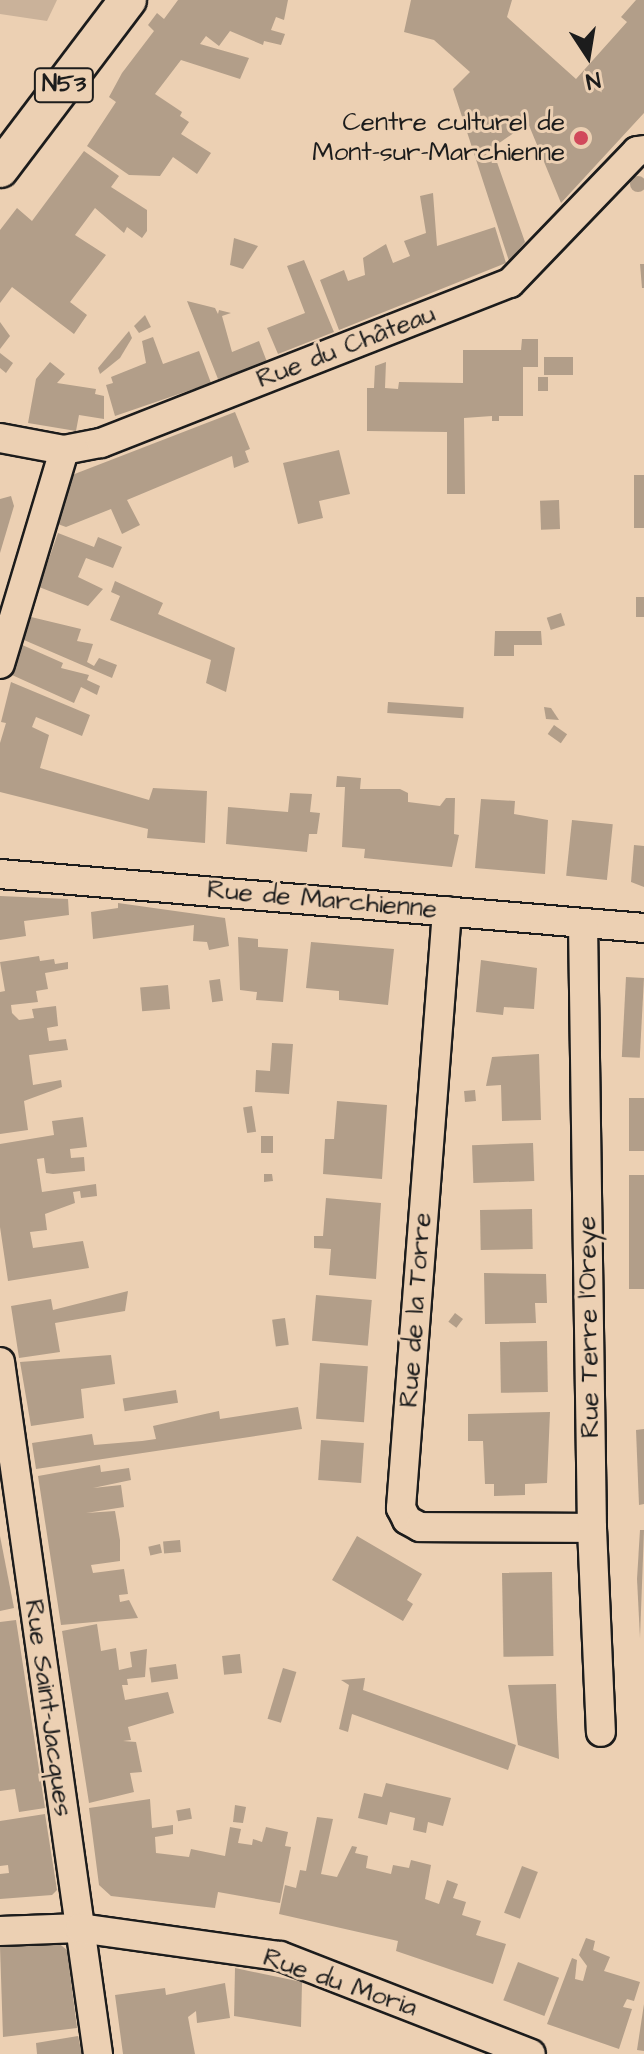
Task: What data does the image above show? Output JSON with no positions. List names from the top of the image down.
{
  "streets": {
    "main road": ["N53"],
    "street": [
      "Rue du Château",
      "Rue de Marchienne",
      "Rue de la Torre",
      "Rue Terre l'Oreye",
      "Rue Saint-Jacques",
      "Rue du Moria"
    ]
  },
  "crossings": [
    ["Rue de Marchienne", "Rue de la Torre"],
    ["Rue de Marchienne", "Rue Terre l'Oreye"],
    ["Rue de la Torre", "Rue Terre l'Oreye"],
    ["Rue Saint-Jacques", "Rue du Moria"]
  ],
  "places": ["Centre culturel de Mont-sur-Marchienne"],
  "north": "bottom"
}
